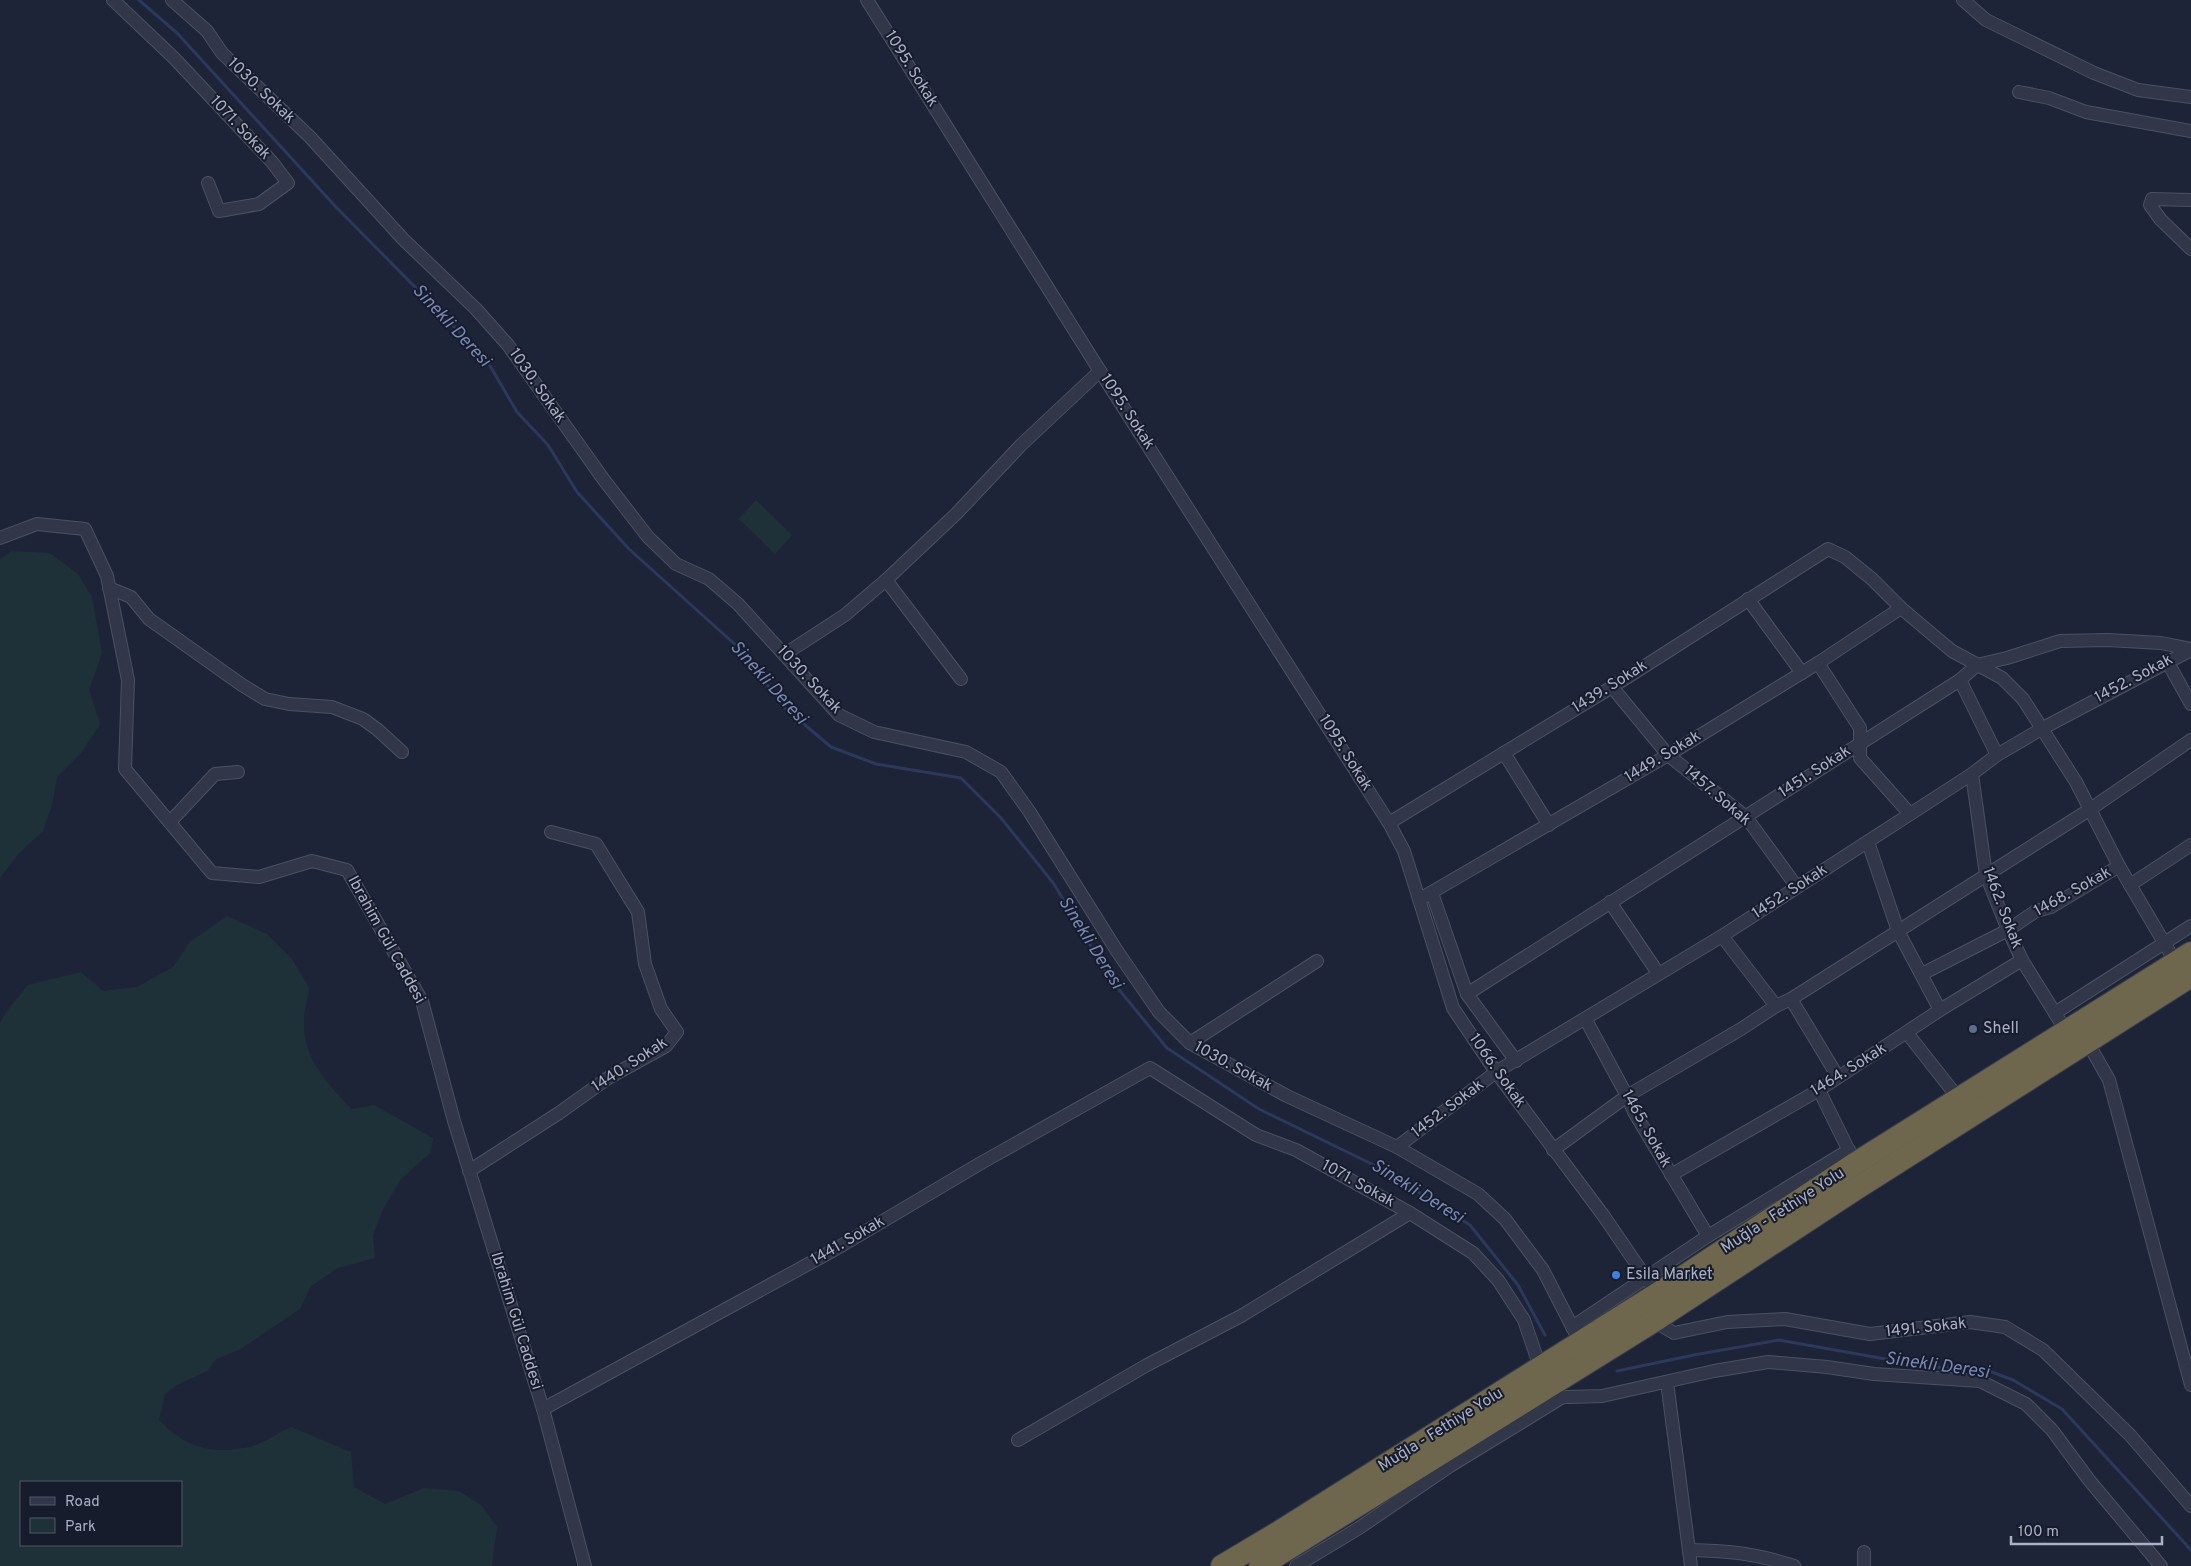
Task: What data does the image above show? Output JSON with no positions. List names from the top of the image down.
{
  "streets": {
    "highway": ["Muğla - Fethiye Yolu"],
    "street": [
      "1095. Sokak",
      "1030. Sokak",
      "1071. Sokak",
      "1452. Sokak",
      "1439. Sokak",
      "1449. Sokak",
      "1451. Sokak",
      "1457. Sokak",
      "1468. Sokak",
      "1462. Sokak",
      "Ibrahim Gül Caddesi",
      "1440. Sokak",
      "1464. Sokak",
      "1066. Sokak",
      "1465. Sokak",
      "1441. Sokak",
      "1491. Sokak"
    ]
  },
  "crossings": [
    ["1095. Sokak", "1439. Sokak"],
    ["1095. Sokak", "1066. Sokak"],
    ["1030. Sokak", "1452. Sokak"],
    ["1030. Sokak", "Muğla - Fethiye Yolu"],
    ["1071. Sokak", "Muğla - Fethiye Yolu"],
    ["1071. Sokak", "1441. Sokak"],
    ["1452. Sokak", "1451. Sokak"],
    ["1452. Sokak", "1457. Sokak"],
    ["1452. Sokak", "1462. Sokak"],
    ["1452. Sokak", "1066. Sokak"],
    ["1452. Sokak", "1465. Sokak"],
    ["1439. Sokak", "1449. Sokak"],
    ["1439. Sokak", "1457. Sokak"],
    ["1439. Sokak", "1066. Sokak"],
    ["1449. Sokak", "1457. Sokak"],
    ["1449. Sokak", "1066. Sokak"],
    ["1451. Sokak", "1457. Sokak"],
    ["1468. Sokak", "1462. Sokak"],
    ["1462. Sokak", "1464. Sokak"],
    ["1462. Sokak", "Muğla - Fethiye Yolu"],
    ["Ibrahim Gül Caddesi", "1440. Sokak"],
    ["Ibrahim Gül Caddesi", "1441. Sokak"],
    ["1464. Sokak", "1465. Sokak"],
    ["1066. Sokak", "Muğla - Fethiye Yolu"],
    ["Muğla - Fethiye Yolu", "1491. Sokak"]
  ],
  "water": ["Sinekli Deresi"],
  "places": ["Shell", "Esila Market"],
  "legend": ["Road", "Park"],
  "scale_bar": "100 m"
}
